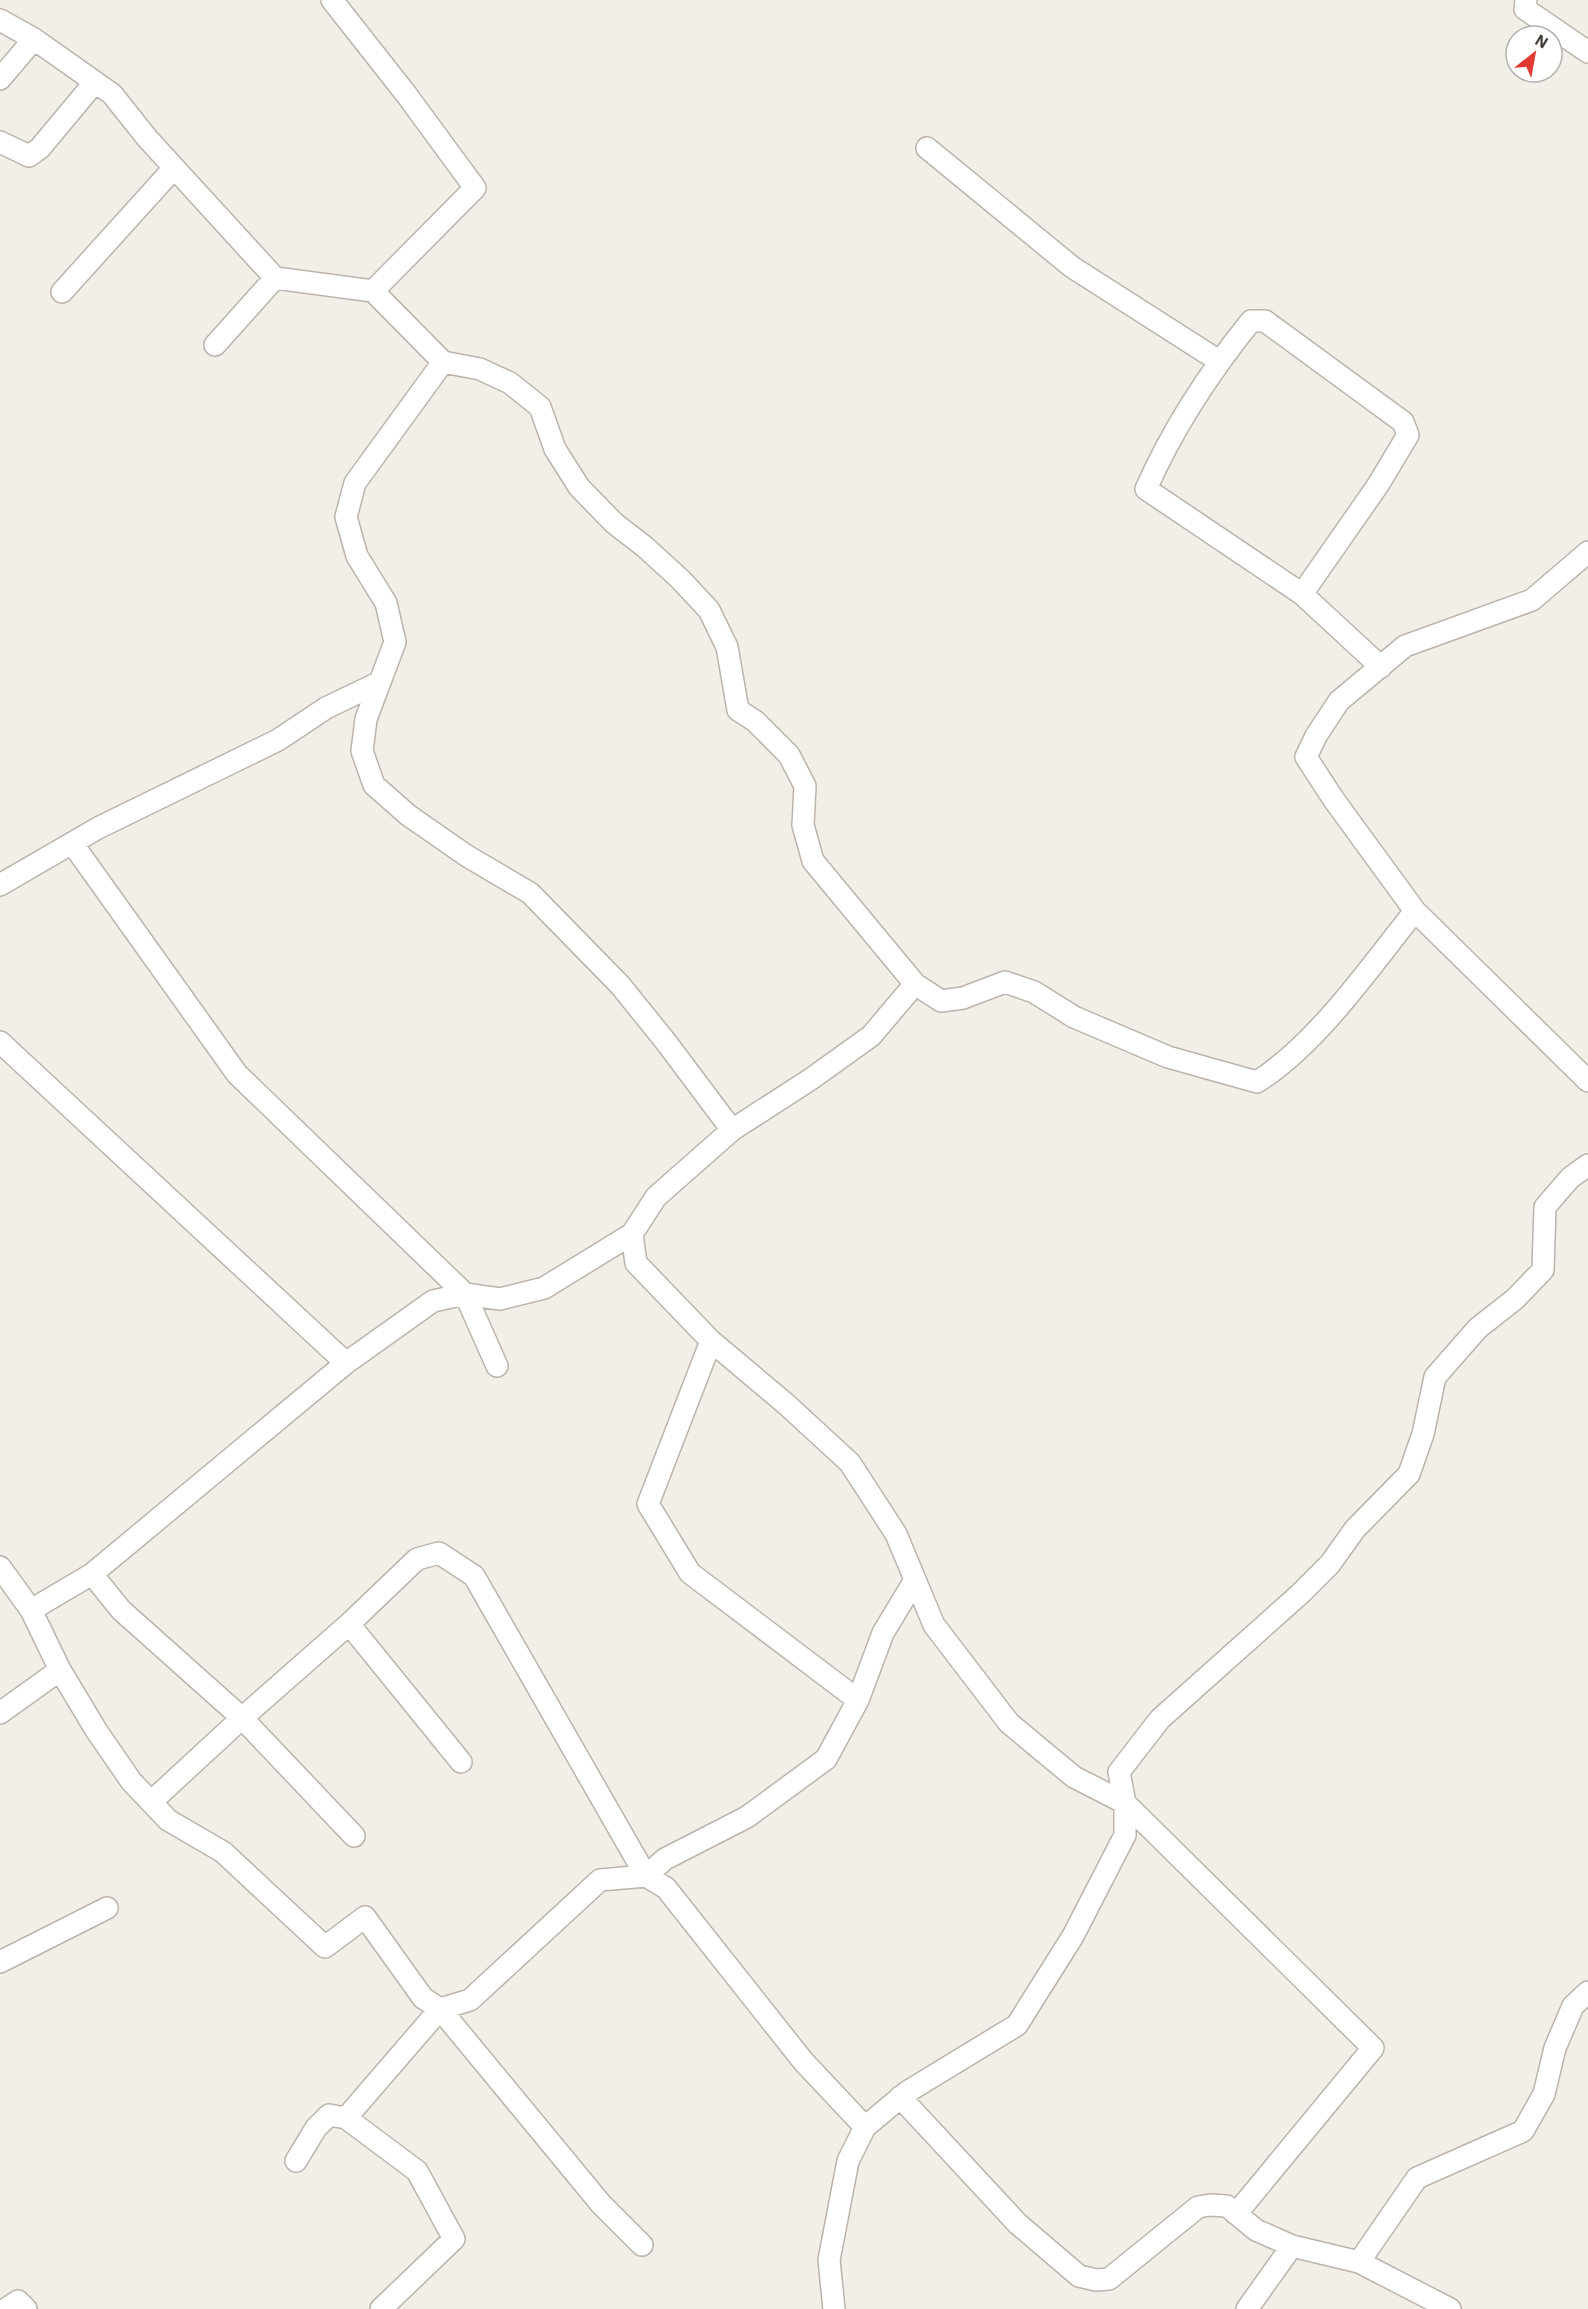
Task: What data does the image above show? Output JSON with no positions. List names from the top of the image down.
{
  "north": "top right"
}
